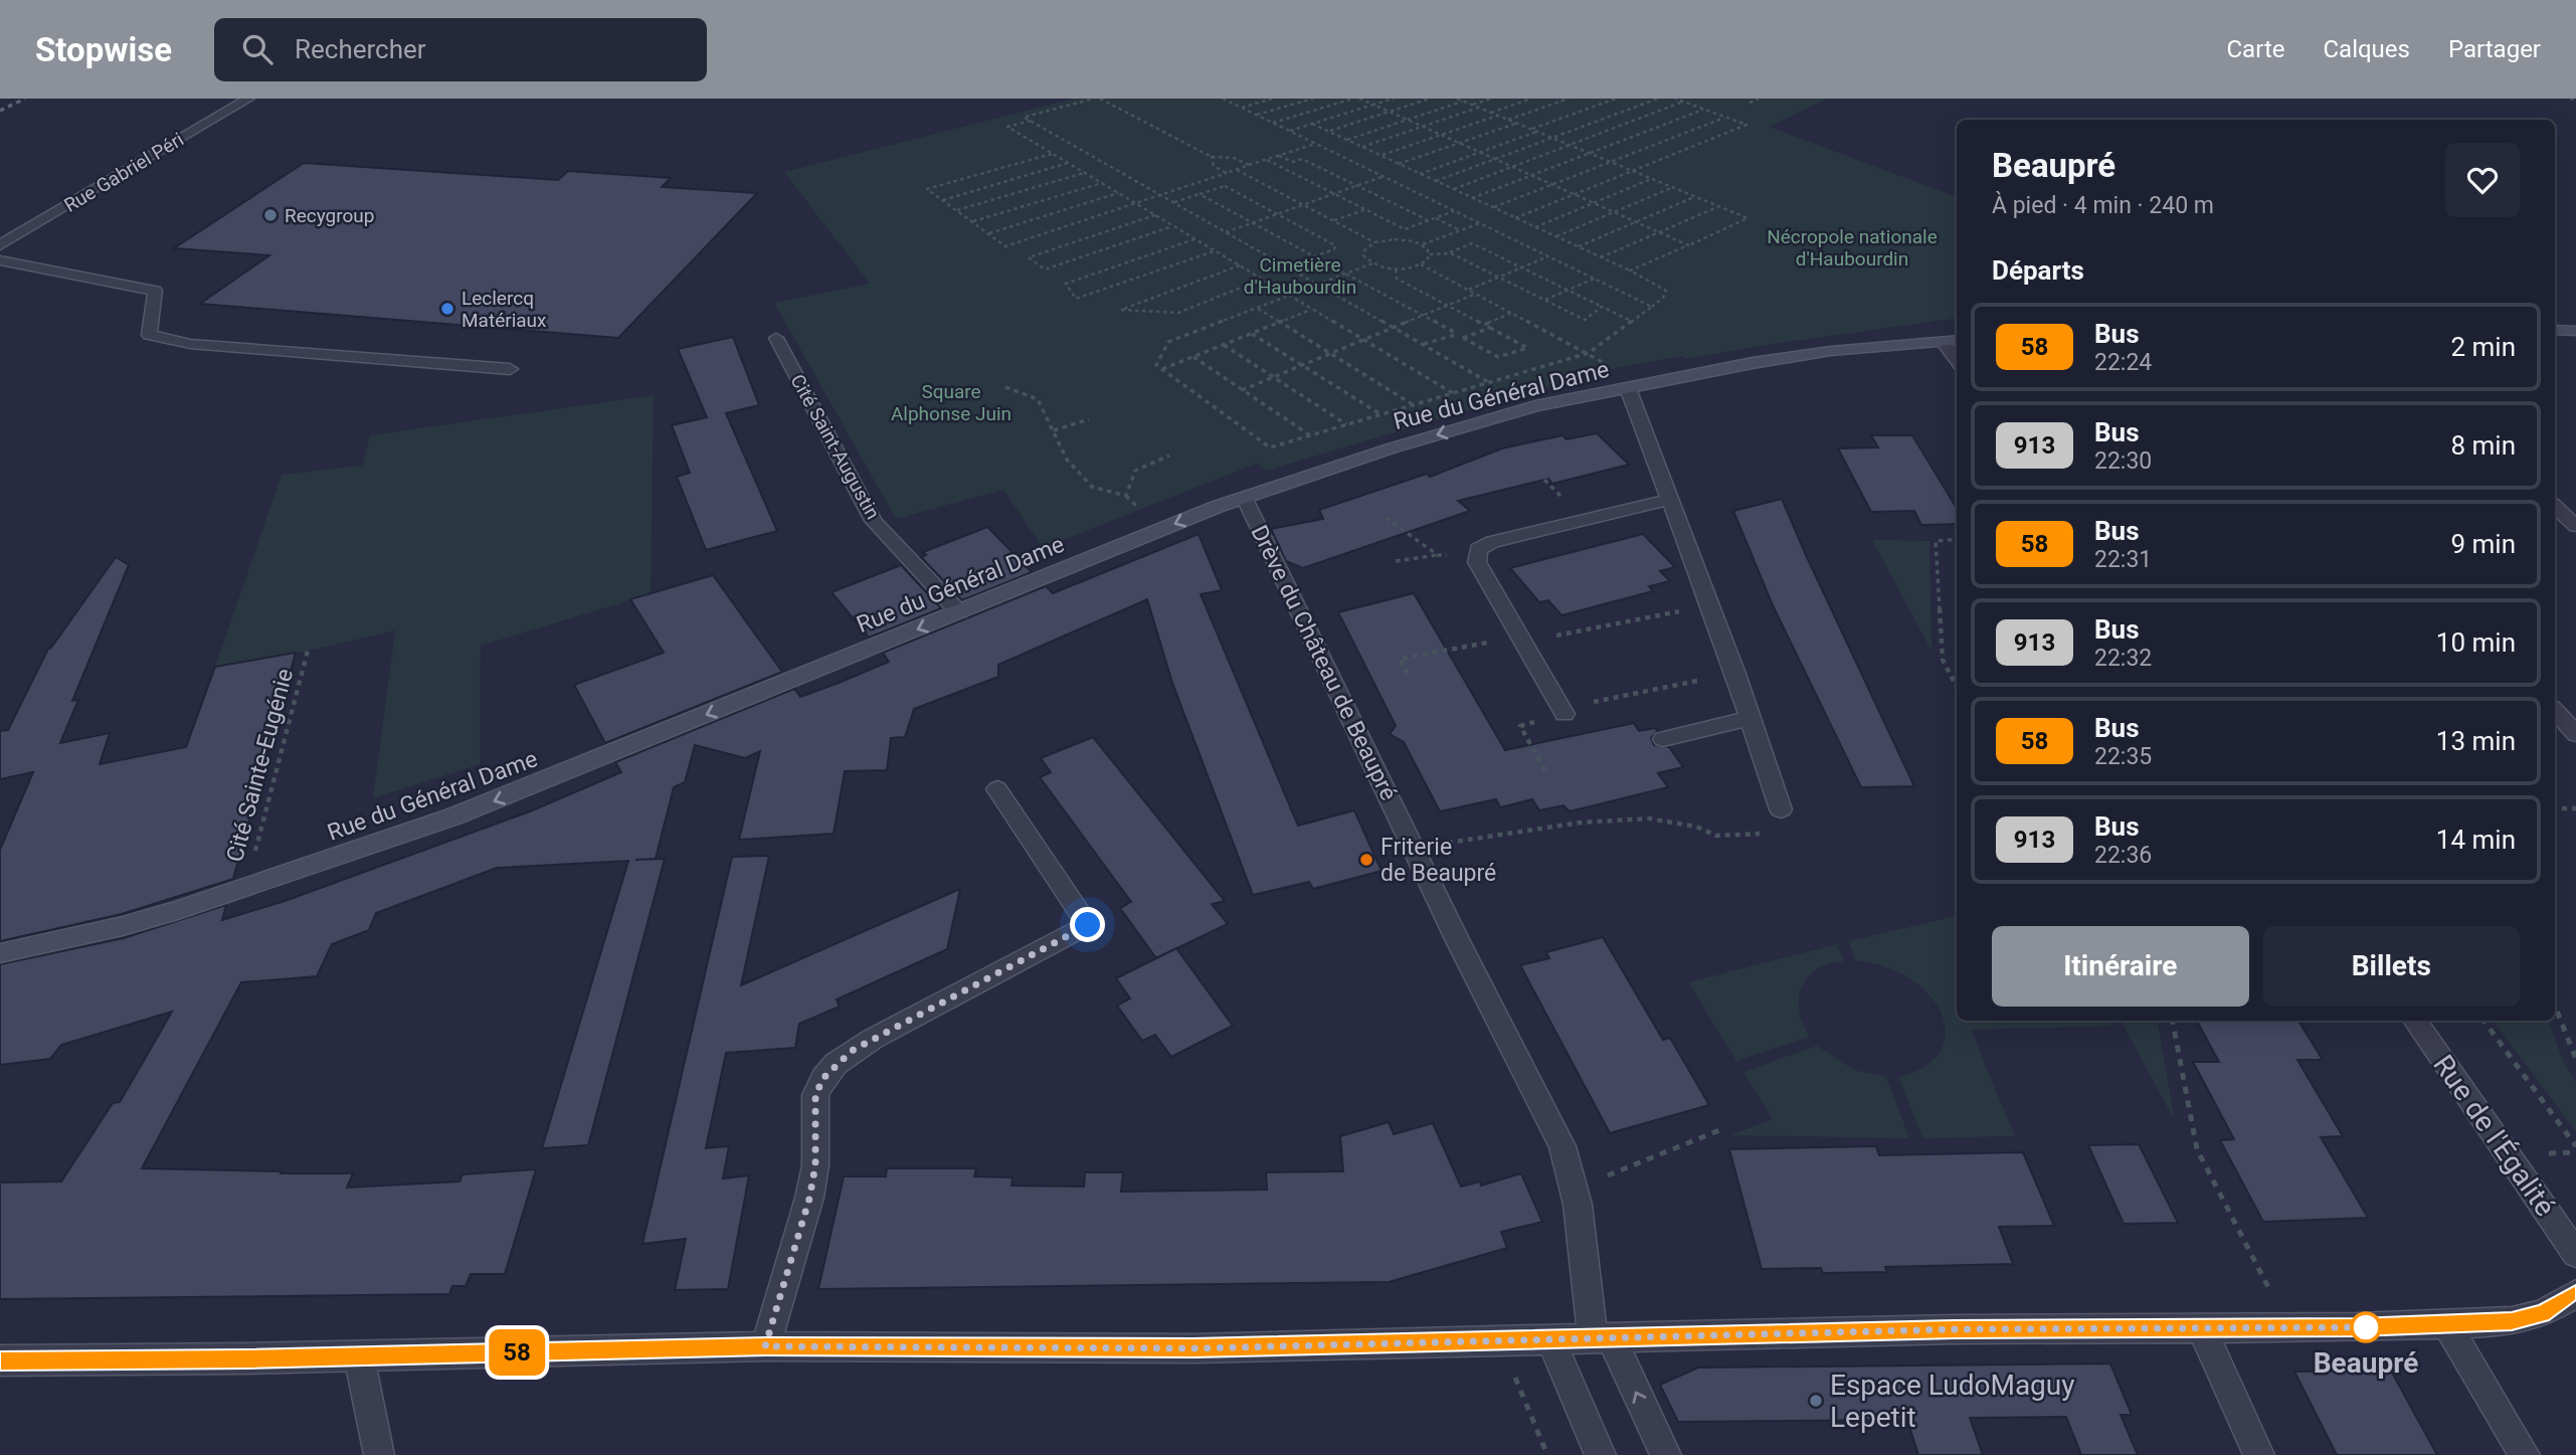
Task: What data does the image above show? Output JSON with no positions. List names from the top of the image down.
{
  "streets": {
    "street": [
      "Rue Gabriel Péri",
      "Rue du Général Dame",
      "Cité Saint-Augustin",
      "Drève du Château de Beaupré",
      "Rue de l'Égalité"
    ],
    "path": ["Cité Sainte-Eugénie"]
  },
  "crossings": [
    ["Rue du Général Dame", "Cité Saint-Augustin"],
    ["Rue du Général Dame", "Drève du Château de Beaupré"],
    ["Rue du Général Dame", "Cité Sainte-Eugénie"]
  ],
  "one_way": ["Rue du Général Dame"],
  "parks": ["Nécropole nationale d'Haubourdin", "Cimetière d'Haubourdin", "Square Alphonse Juin"],
  "places": [
    "Recygroup",
    "Leclercq Matériaux",
    "Friterie de Beaupré",
    "Beaupré",
    "Espace LudoMaguy Lepetit"
  ],
  "lines": ["bus line 58"],
  "page": {
    "header": "Stopwise",
    "search": "Rechercher",
    "nav": ["Carte", "Calques", "Partager"],
    "on_map": "58",
    "heading": [
      ["Beaupré", "À pied · 4 min · 240 m"],
      "Départs"
    ],
    "list": [
      {
        "mark": "58",
        "name": "Bus",
        "note": "22:24",
        "value": "2 min"
      },
      {
        "mark": "913",
        "name": "Bus",
        "note": "22:30",
        "value": "8 min"
      },
      {
        "mark": "58",
        "name": "Bus",
        "note": "22:31",
        "value": "9 min"
      },
      {
        "mark": "913",
        "name": "Bus",
        "note": "22:32",
        "value": "10 min"
      },
      {
        "mark": "58",
        "name": "Bus",
        "note": "22:35",
        "value": "13 min"
      },
      {
        "mark": "913",
        "name": "Bus",
        "note": "22:36",
        "value": "14 min"
      }
    ],
    "buttons": ["Itinéraire", "Billets"]
  }
}
